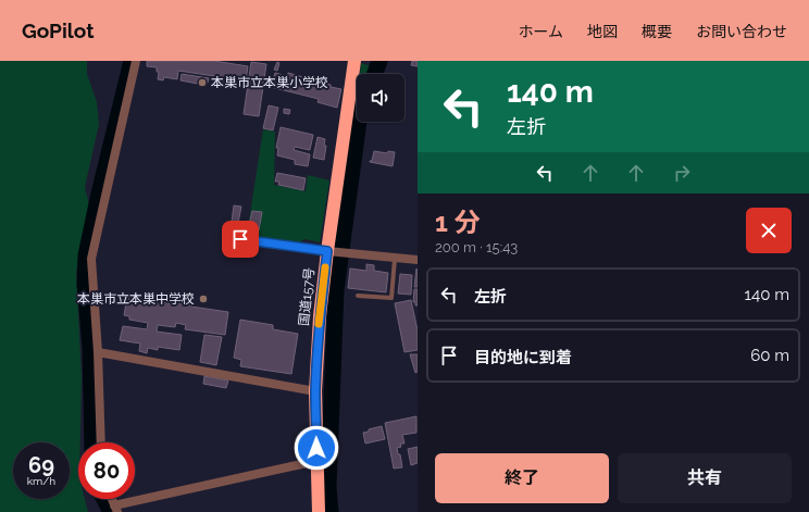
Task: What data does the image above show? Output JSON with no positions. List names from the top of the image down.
{
  "streets": {
    "highway": ["国道157号"]
  },
  "places": ["本巣市立本巣小学校", "本巣市立本巣中学校"],
  "page": {
    "header": "GoPilot",
    "nav": [
      "ホーム",
      "地図",
      "概要",
      "お問い合わせ"
    ],
    "turn": ["140 m", "左折"],
    "heading": ["1 分", "200 m · 15:43"],
    "list": [
      {
        "name": "左折",
        "value": "140 m"
      },
      {
        "name": "目的地に到着",
        "value": "60 m"
      }
    ],
    "speed": "69 km/h",
    "limit": "80",
    "buttons": ["終了", "共有"]
  }
}
